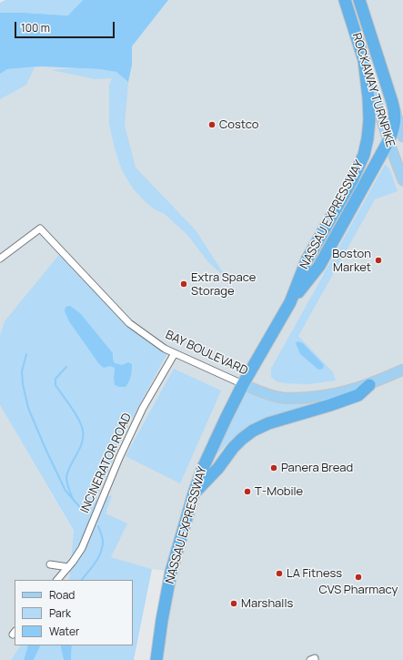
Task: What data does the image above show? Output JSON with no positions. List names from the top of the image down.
{
  "streets": {
    "highway": ["ROCKAWAY TURNPIKE", "NASSAU EXPRESSWAY"],
    "main road": ["BAY BOULEVARD"],
    "street": ["INCINERATOR ROAD"]
  },
  "crossings": [
    ["ROCKAWAY TURNPIKE", "NASSAU EXPRESSWAY"],
    ["NASSAU EXPRESSWAY", "BAY BOULEVARD"],
    ["BAY BOULEVARD", "INCINERATOR ROAD"]
  ],
  "places": [
    "Costco",
    "Boston Market",
    "Extra Space Storage",
    "Panera Bread",
    "T-Mobile",
    "LA Fitness",
    "CVS Pharmacy",
    "Marshalls"
  ],
  "legend": ["Road", "Park", "Water"],
  "scale_bar": "100 m"
}
